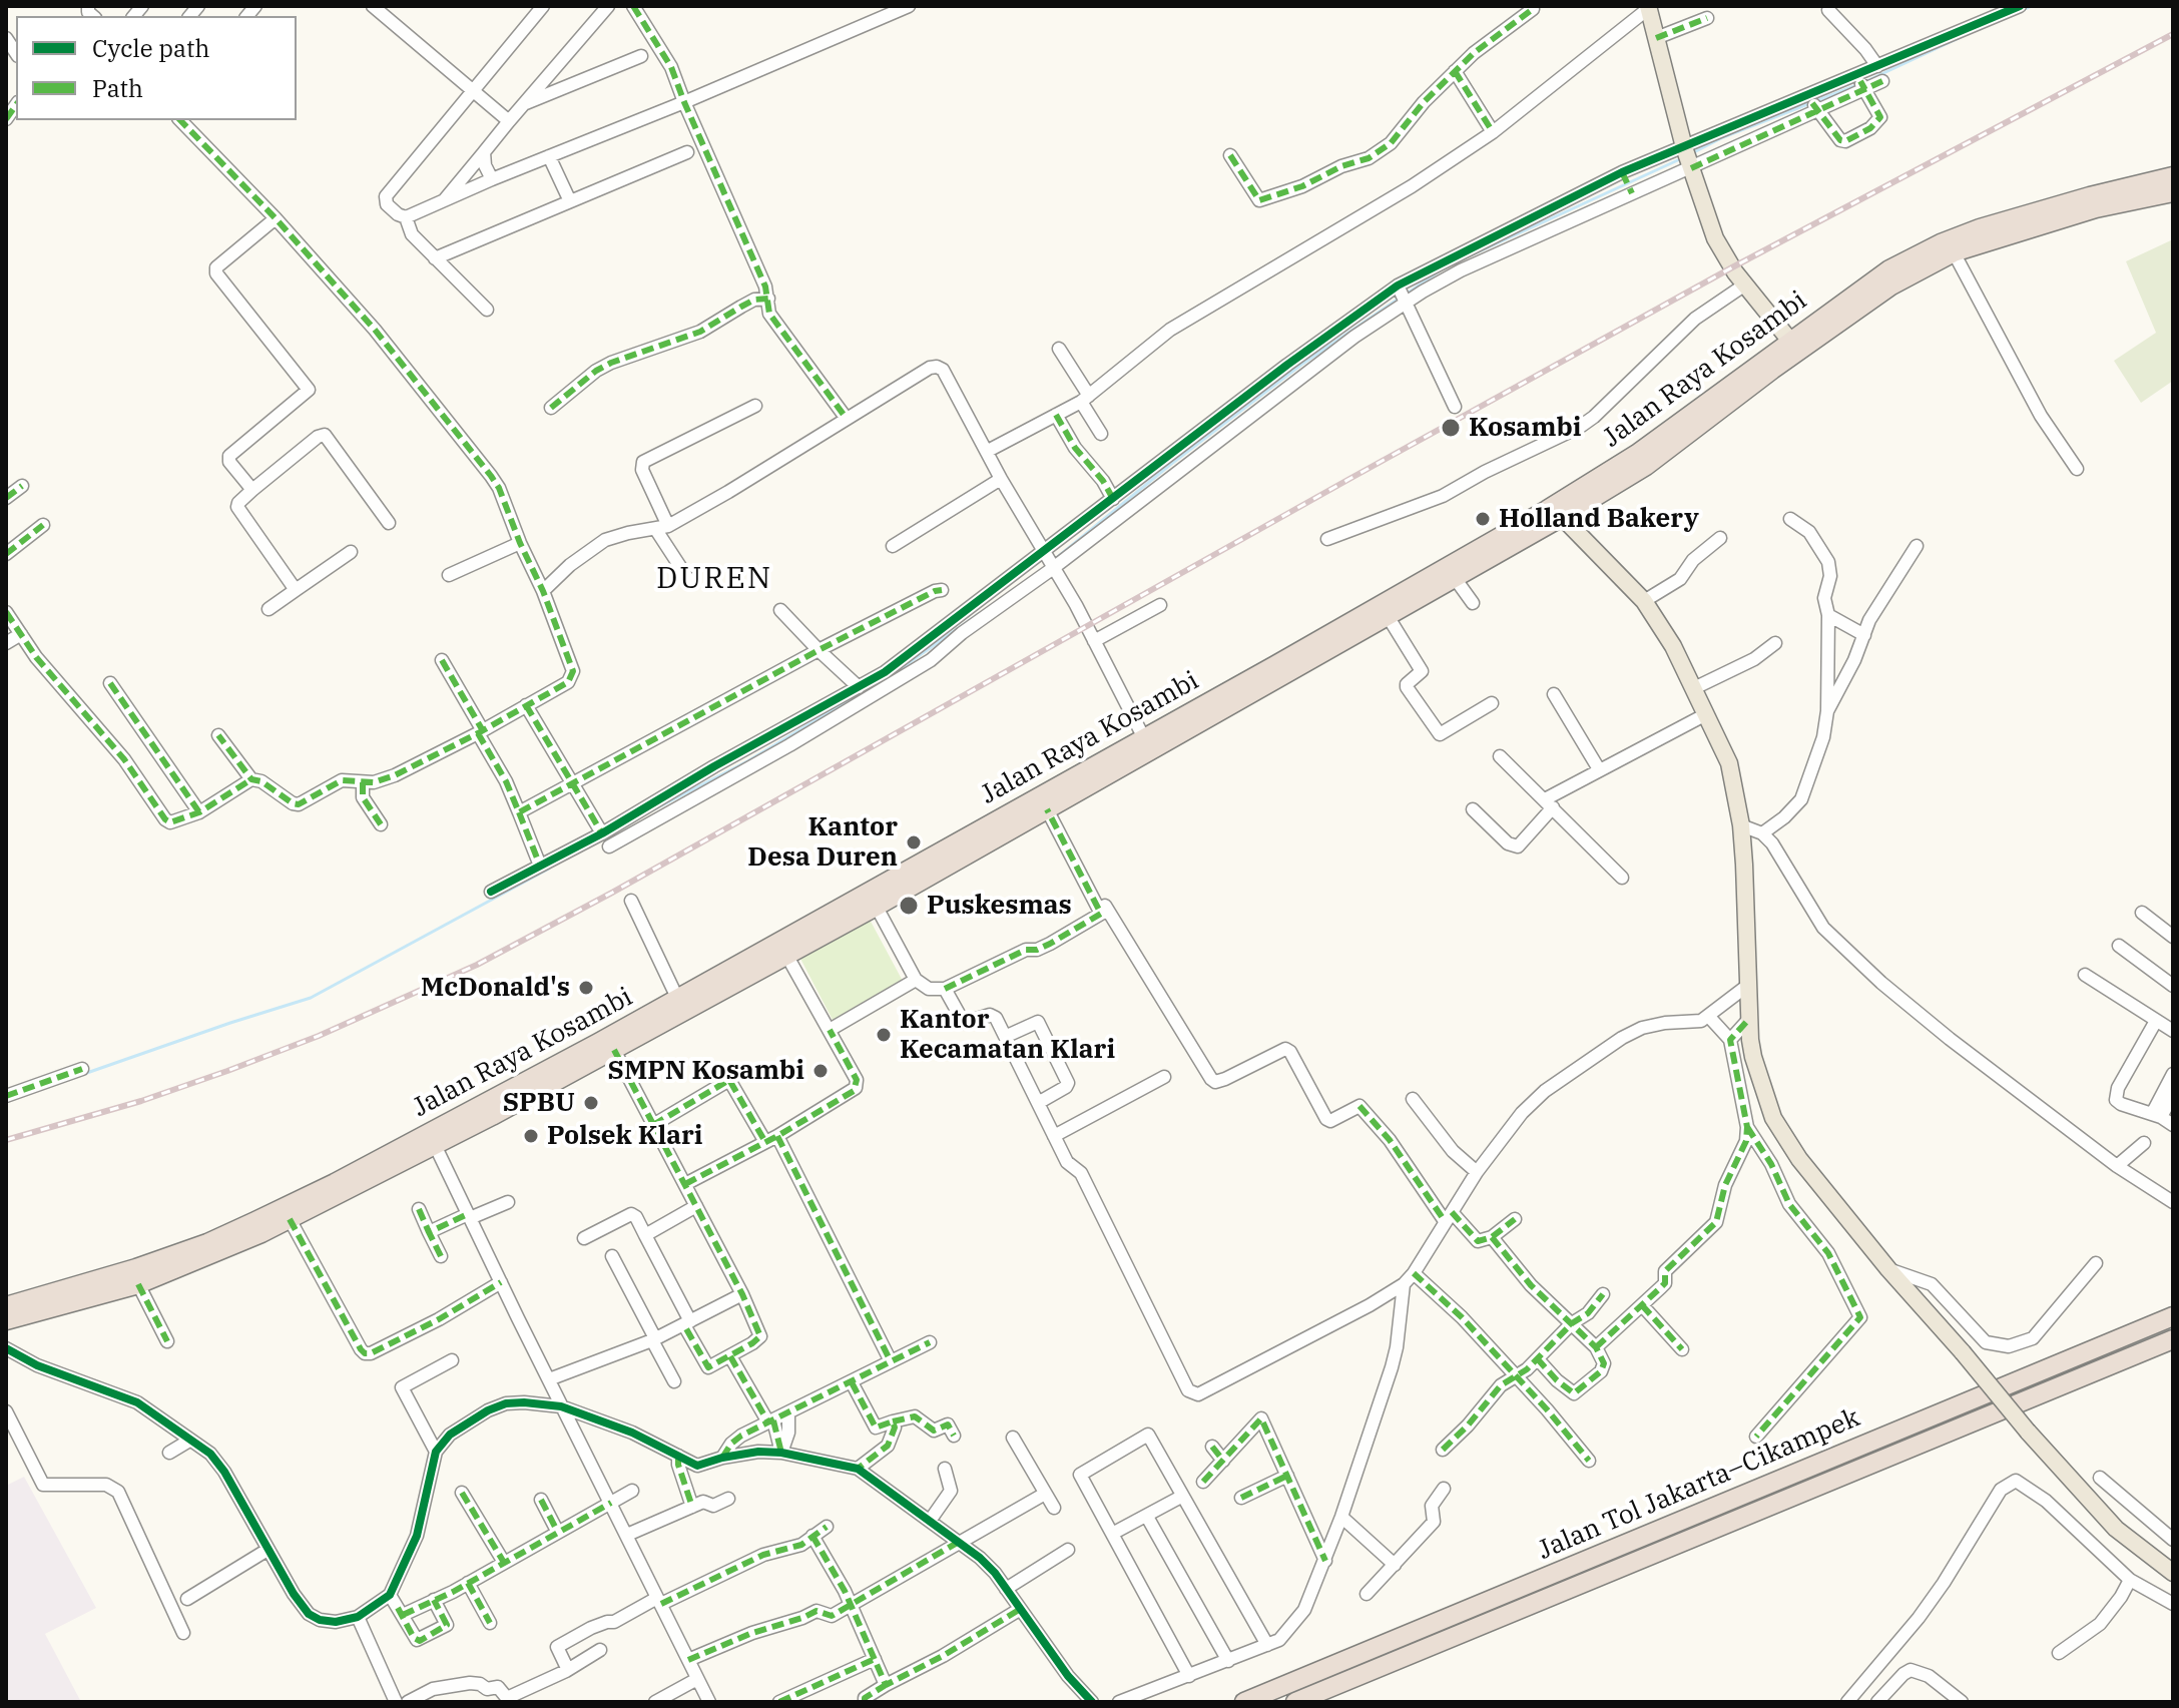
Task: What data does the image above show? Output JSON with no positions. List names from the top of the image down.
{
  "streets": {
    "highway": ["Jalan Raya Kosambi", "Jalan Tol Jakarta–Cikampek"]
  },
  "districts": ["DUREN"],
  "places": [
    "Kosambi",
    "Holland Bakery",
    "Kantor Desa Duren",
    "Puskesmas",
    "McDonald's",
    "Kantor Kecamatan Klari",
    "SMPN Kosambi",
    "SPBU",
    "Polsek Klari"
  ],
  "legend": ["Cycle path", "Path"]
}
